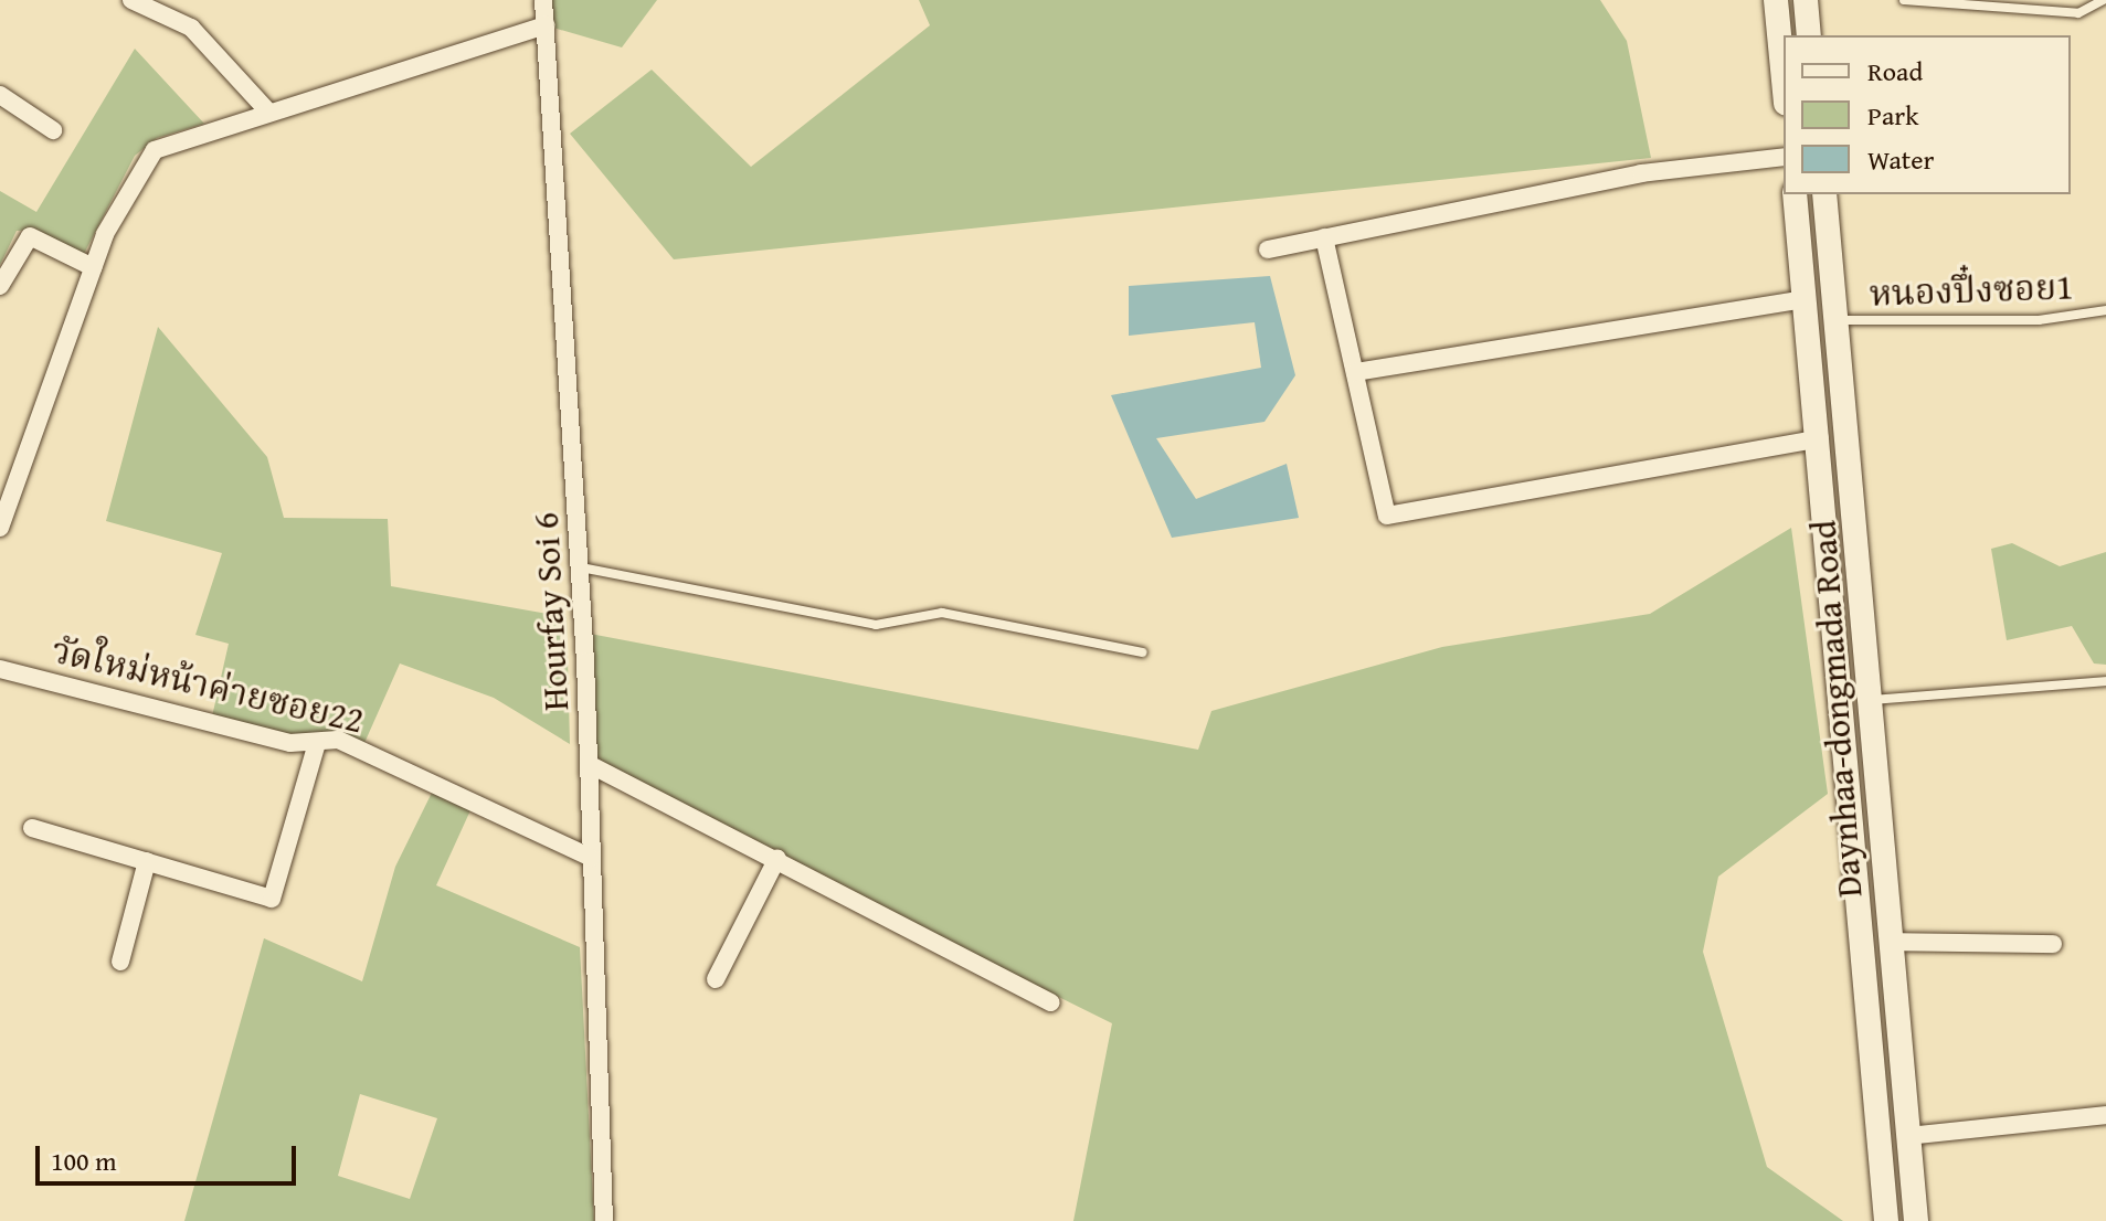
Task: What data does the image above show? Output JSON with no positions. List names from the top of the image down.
{
  "streets": {
    "main road": ["Daynhaa-dongmada Road"],
    "street": ["Hourfay Soi 6", "วัดใหม่หน้าค่ายซอย22"],
    "lane": ["หนองปึ๋งซอย1"]
  },
  "crossings": [
    ["หนองปึ๋งซอย1", "Daynhaa-dongmada Road"],
    ["Hourfay Soi 6", "วัดใหม่หน้าค่ายซอย22"]
  ],
  "legend": ["Road", "Park", "Water"],
  "scale_bar": "100 m"
}
